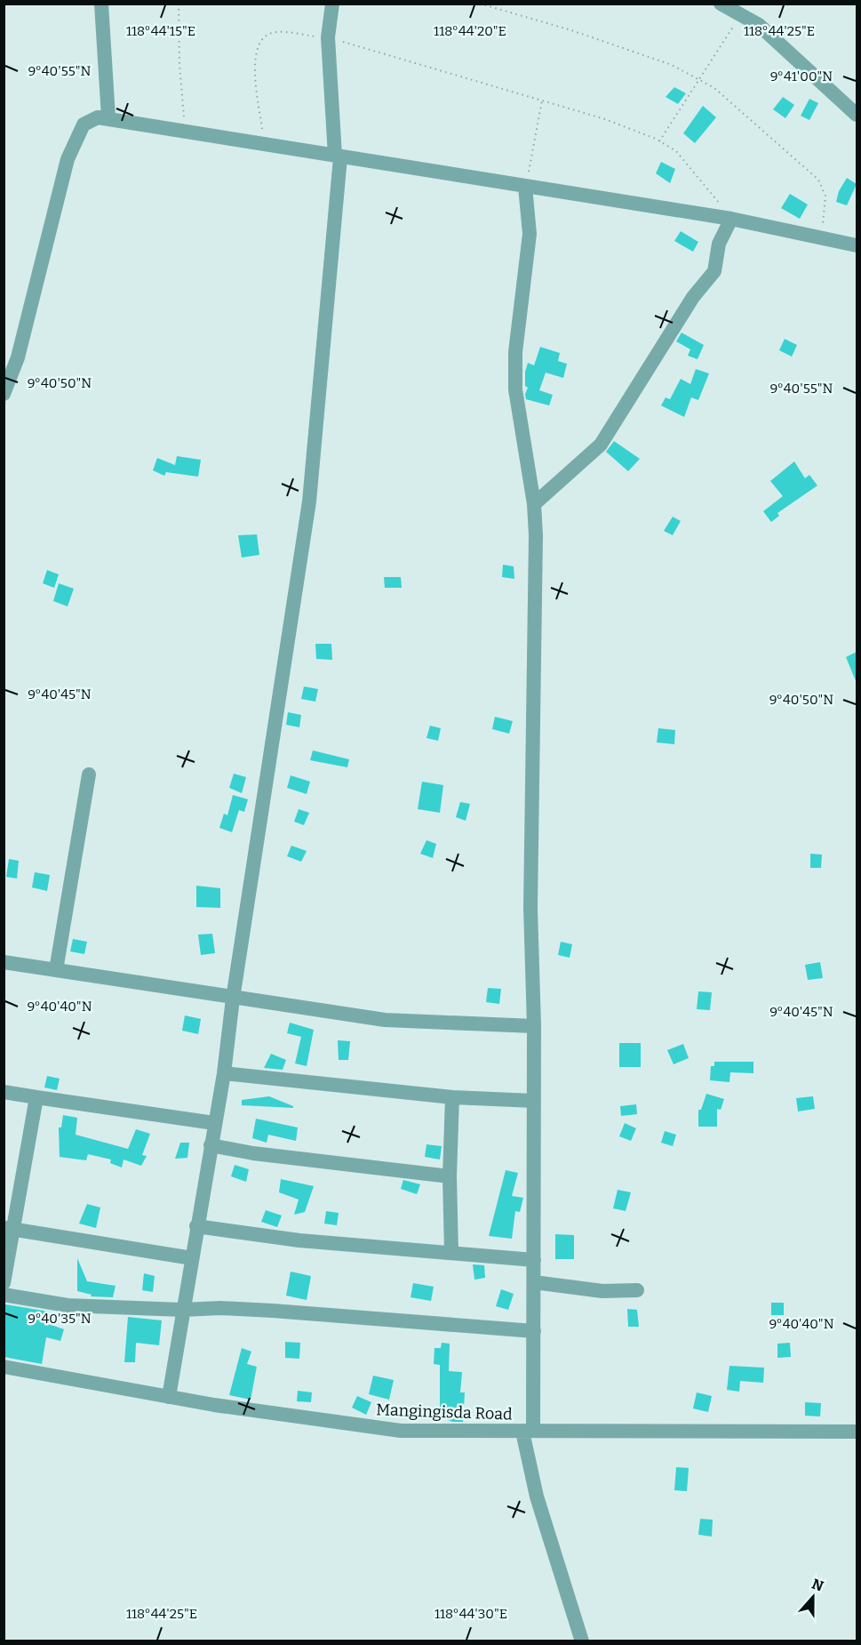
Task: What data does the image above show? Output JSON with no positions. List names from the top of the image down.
{
  "streets": {
    "street": ["Mangingisda Road"]
  },
  "north": "top",
  "coordinates": [
    "118°44'15\"E",
    "118°44'20\"E",
    "118°44'25\"E",
    "9°40'55\"N",
    "9°41'00\"N",
    "9°40'50\"N",
    "9°40'45\"N",
    "9°40'40\"N",
    "9°40'35\"N",
    "118°44'30\"E"
  ]
}
